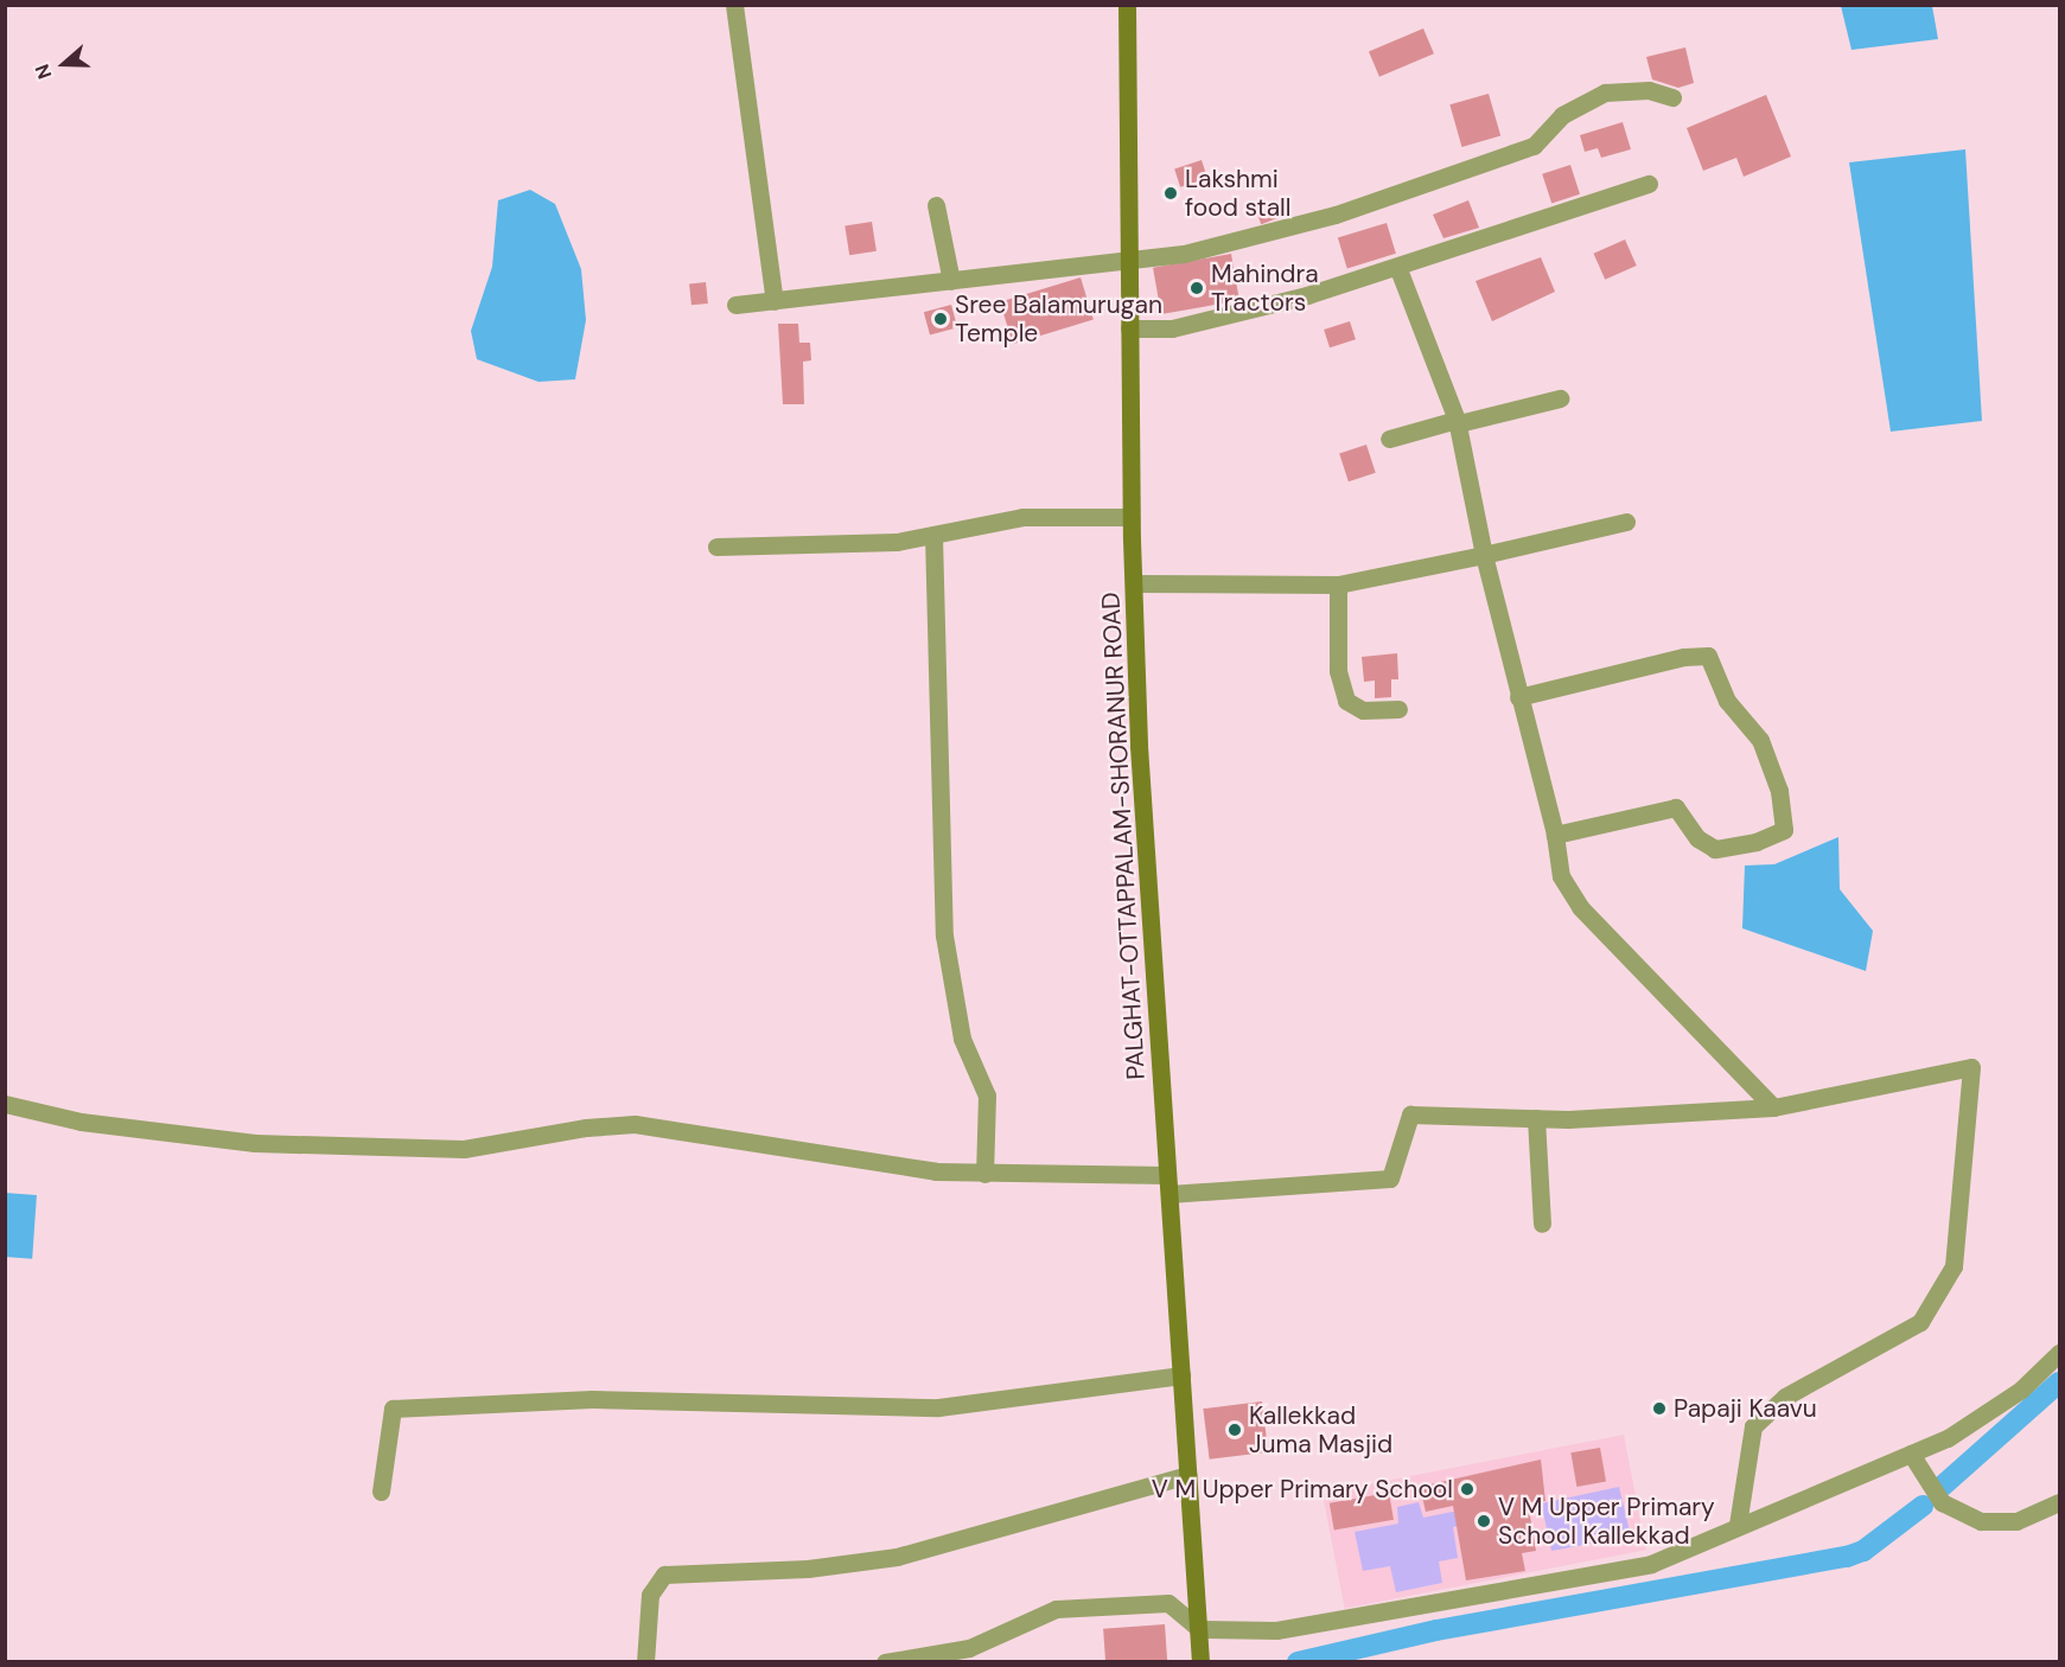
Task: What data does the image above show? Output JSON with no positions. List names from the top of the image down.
{
  "streets": {
    "main road": ["PALGHAT-OTTAPPALAM-SHORANUR ROAD"]
  },
  "places": [
    "Lakshmi food stall",
    "Mahindra Tractors",
    "Sree Balamurugan Temple",
    "Papaji Kaavu",
    "Kallekkad Juma Masjid",
    "V M Upper Primary School",
    "V M Upper Primary School Kallekkad"
  ],
  "north": "left"
}
